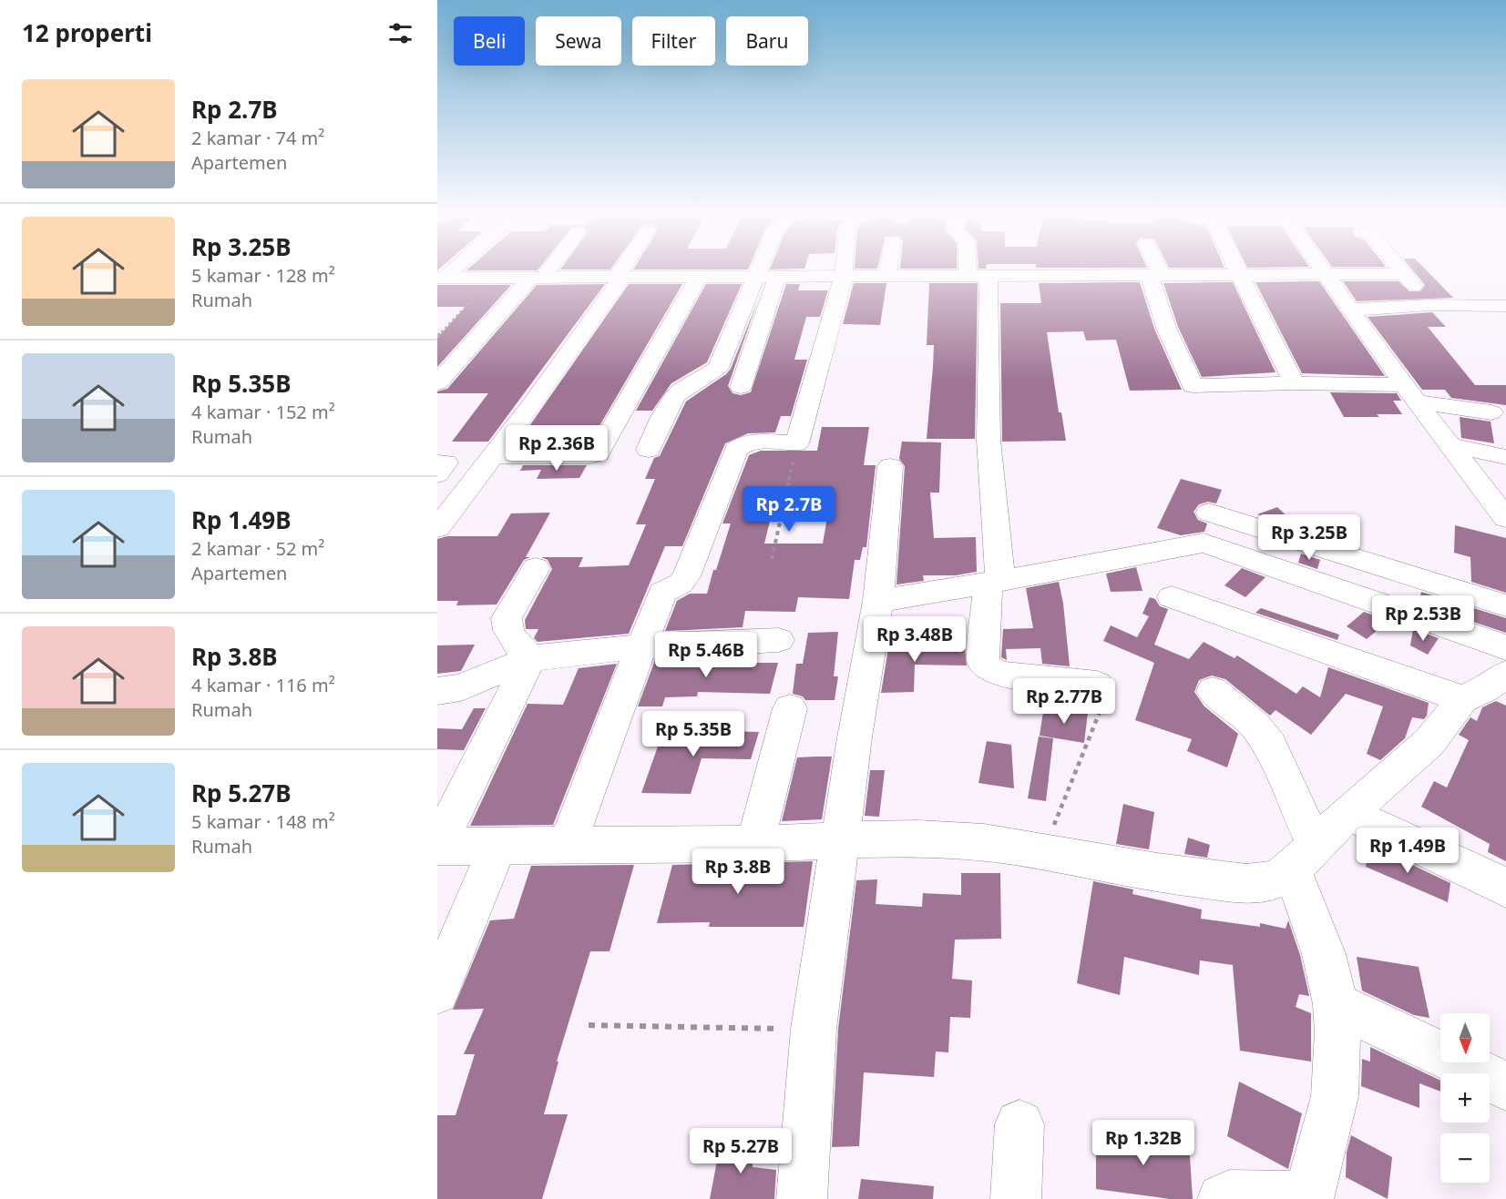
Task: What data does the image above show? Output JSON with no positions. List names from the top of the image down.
{
  "north": "bottom",
  "page": {
    "heading": "12 properti",
    "chip": [
      "Beli",
      "Sewa",
      "Filter",
      "Baru"
    ],
    "list": [
      {
        "name": "Rp 2.7B",
        "note": "2 kamar · 74 m² · Apartemen"
      },
      {
        "name": "Rp 3.25B",
        "note": "5 kamar · 128 m² · Rumah"
      },
      {
        "name": "Rp 5.35B",
        "note": "4 kamar · 152 m² · Rumah"
      },
      {
        "name": "Rp 1.49B",
        "note": "2 kamar · 52 m² · Apartemen"
      },
      {
        "name": "Rp 3.8B",
        "note": "4 kamar · 116 m² · Rumah"
      },
      {
        "name": "Rp 5.27B",
        "note": "5 kamar · 148 m² · Rumah"
      }
    ],
    "price": [
      "Rp 2.36B",
      "Rp 2.7B",
      "Rp 3.25B",
      "Rp 2.53B",
      "Rp 3.48B",
      "Rp 5.46B",
      "Rp 2.77B",
      "Rp 5.35B",
      "Rp 1.49B",
      "Rp 3.8B",
      "Rp 1.32B",
      "Rp 5.27B"
    ],
    "map_buttons": ["+", "−"]
  }
}
